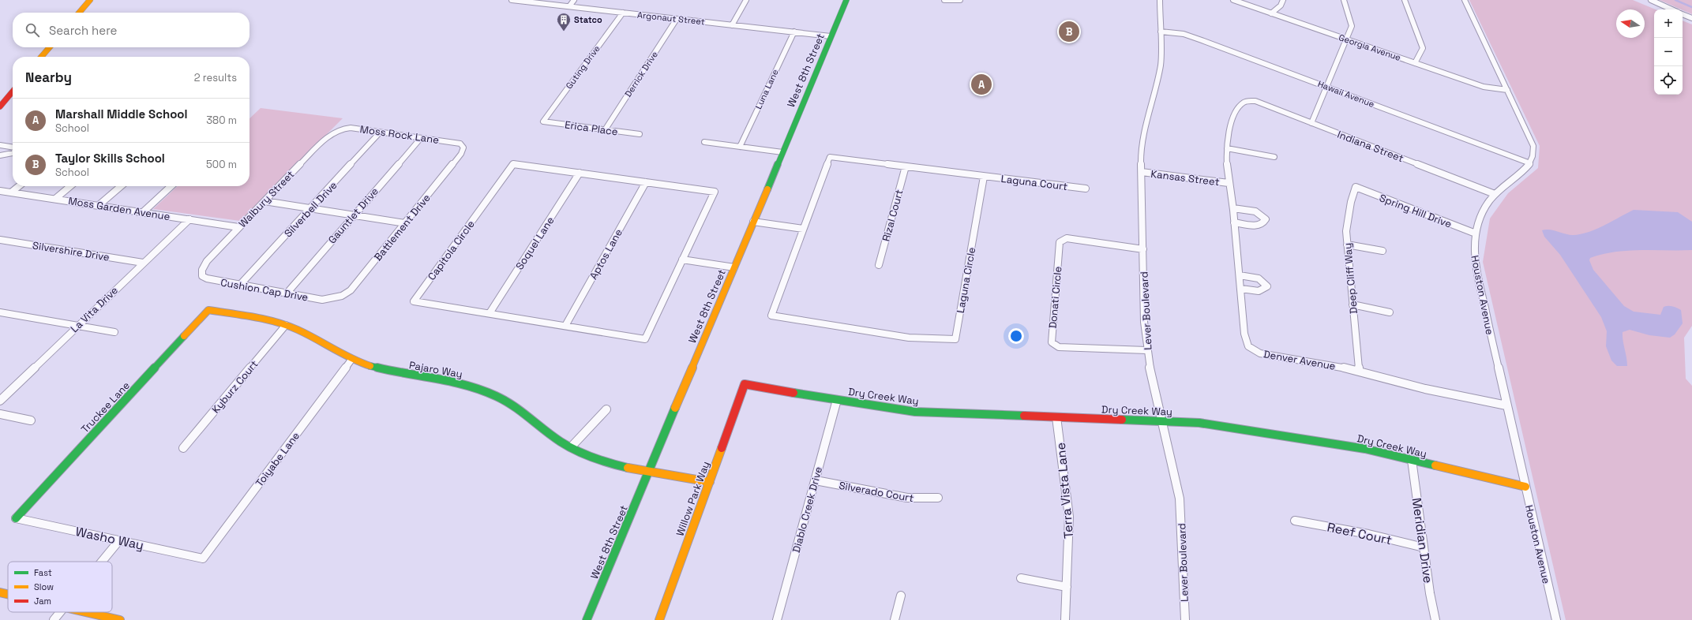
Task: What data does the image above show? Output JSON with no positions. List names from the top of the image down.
{
  "streets": {
    "main road": [
      "West 8th Street",
      "Pajaro Way",
      "Dry Creek Way",
      "Truckee Lane",
      "Willow Park Way"
    ],
    "street": [
      "Argonaut Street",
      "Georgia Avenue",
      "Guting Drive",
      "Derrick Drive",
      "Luna Lane",
      "Hawaii Avenue",
      "Erica Place",
      "Moss Rock Lane",
      "Indiana Street",
      "Kansas Street",
      "Laguna Court",
      "Walbury Street",
      "Moss Garden Avenue",
      "Silverbell Drive",
      "Spring Hill Drive",
      "Gauntlet Drive",
      "Rizal Court",
      "Battlement Drive",
      "Soquel Lane",
      "Capitola Circle",
      "Silvershire Drive",
      "Aptos Lane",
      "Deep Cliff Way",
      "Laguna Circle",
      "Cushion Cap Drive",
      "Houston Avenue",
      "Donati Circle",
      "La Vita Drive",
      "Lever Boulevard",
      "Denver Avenue",
      "Kyburz Court",
      "Toiyabe Lane",
      "Terra Vista Lane",
      "Silverado Court",
      "Diablo Creek Drive",
      "Reef Court",
      "Washo Way",
      "Meridian Drive"
    ]
  },
  "crossings": [
    ["Argonaut Street", "Guting Drive"],
    ["Argonaut Street", "West 8th Street"],
    ["Argonaut Street", "Derrick Drive"],
    ["Argonaut Street", "Luna Lane"],
    ["Guting Drive", "Erica Place"],
    ["West 8th Street", "Pajaro Way"],
    ["Derrick Drive", "Erica Place"],
    ["Hawaii Avenue", "Houston Avenue"],
    ["Hawaii Avenue", "Lever Boulevard"],
    ["Moss Rock Lane", "Walbury Street"],
    ["Moss Rock Lane", "Silverbell Drive"],
    ["Moss Rock Lane", "Gauntlet Drive"],
    ["Moss Rock Lane", "Battlement Drive"],
    ["Indiana Street", "Houston Avenue"],
    ["Indiana Street", "Denver Avenue"],
    ["Kansas Street", "Lever Boulevard"],
    ["Kansas Street", "Denver Avenue"],
    ["Laguna Court", "Laguna Circle"],
    ["Walbury Street", "Moss Garden Avenue"],
    ["Walbury Street", "Cushion Cap Drive"],
    ["Moss Garden Avenue", "La Vita Drive"],
    ["Silverbell Drive", "Cushion Cap Drive"],
    ["Spring Hill Drive", "Deep Cliff Way"],
    ["Spring Hill Drive", "Houston Avenue"],
    ["Gauntlet Drive", "Cushion Cap Drive"],
    ["Rizal Court", "Laguna Circle"],
    ["Battlement Drive", "Cushion Cap Drive"],
    ["Soquel Lane", "Capitola Circle"],
    ["Capitola Circle", "Aptos Lane"],
    ["Silvershire Drive", "La Vita Drive"],
    ["Deep Cliff Way", "Denver Avenue"],
    ["Houston Avenue", "Denver Avenue"],
    ["Houston Avenue", "Dry Creek Way"],
    ["Donati Circle", "Lever Boulevard"],
    ["Lever Boulevard", "Dry Creek Way"],
    ["Pajaro Way", "Kyburz Court"],
    ["Pajaro Way", "Truckee Lane"],
    ["Pajaro Way", "Toiyabe Lane"],
    ["Pajaro Way", "Willow Park Way"],
    ["Dry Creek Way", "Terra Vista Lane"],
    ["Dry Creek Way", "Willow Park Way"],
    ["Dry Creek Way", "Diablo Creek Drive"],
    ["Dry Creek Way", "Meridian Drive"],
    ["Truckee Lane", "Washo Way"],
    ["Toiyabe Lane", "Washo Way"],
    ["Silverado Court", "Diablo Creek Drive"],
    ["Reef Court", "Meridian Drive"]
  ],
  "places": {
    "building": ["Statco"]
  },
  "legend": ["Fast", "Slow", "Jam"],
  "north": "left",
  "page": {
    "map_buttons": ["+", "−"],
    "search": "Search here",
    "pins": ["B", "A"],
    "heading": ["Nearby", "2 results"],
    "list": [
      {
        "mark": "A",
        "name": "Marshall Middle School",
        "note": "School",
        "value": "380 m"
      },
      {
        "mark": "B",
        "name": "Taylor Skills School",
        "note": "School",
        "value": "500 m"
      }
    ]
  }
}
